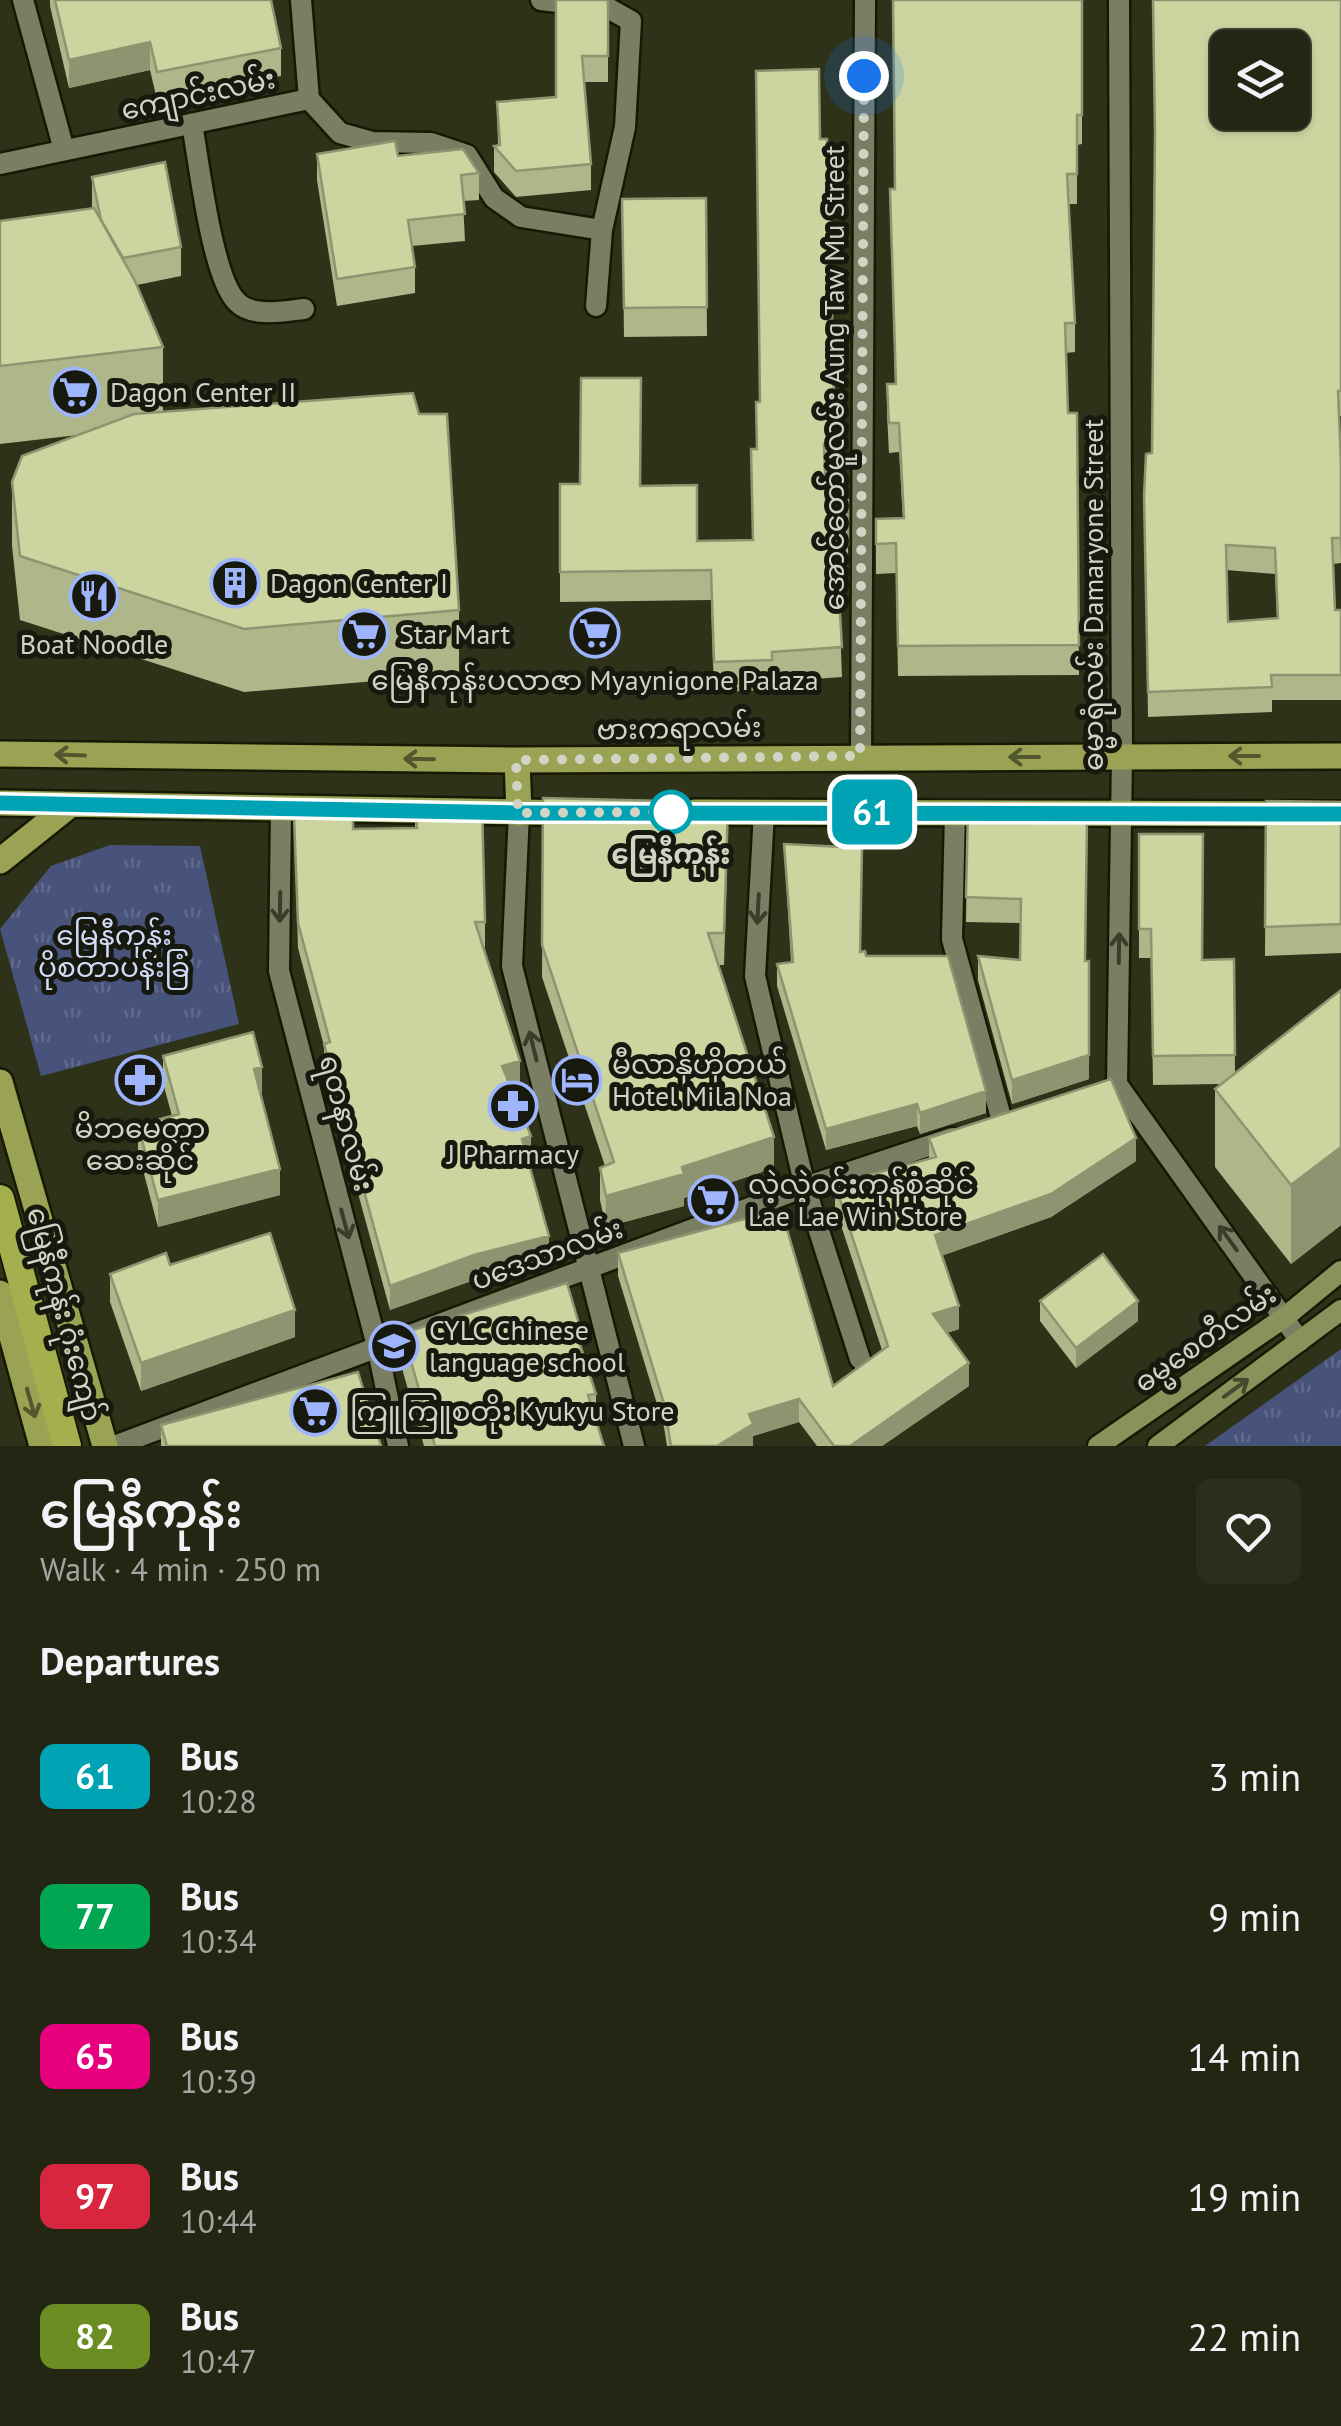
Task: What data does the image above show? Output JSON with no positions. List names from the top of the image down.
{
  "streets": {
    "highway": ["မြေနီကုန်း ဂုံးကျော်"],
    "main road": ["ဗားကရာလမ်း", "ဓမ္မစေတီလမ်း"],
    "street": [
      "ကျောင်းလမ်း",
      "အောင်တော်မူလမ်း Aung Taw Mu Street",
      "ဓမ္မာရုံလမ်း Damaryone Street",
      "ရတနာလမ်း",
      "ပဒေသာလမ်း"
    ]
  },
  "crossings": [
    ["အောင်တော်မူလမ်း Aung Taw Mu Street", "ဗားကရာလမ်း"],
    ["ဓမ္မာရုံလမ်း Damaryone Street", "ဗားကရာလမ်း"],
    ["ဓမ္မာရုံလမ်း Damaryone Street", "ဓမ္မစေတီလမ်း"],
    ["ရတနာလမ်း", "ပဒေသာလမ်း"]
  ],
  "one_way": ["ဓမ္မာရုံလမ်း Damaryone Street", "ရတနာလမ်း"],
  "parks": ["မြေနီကုန်း ပိုစတာပန်းခြံ"],
  "places": {
    "supermarket": [
      "Dagon Center II",
      "မြေနီကုန်းပလာဇာ Myaynigone Palaza",
      "Star Mart",
      "လဲ့လဲ့ဝင်းကုန်စုံဆိုင် Lae Lae Win Store",
      "ကြူကြူစတိုး Kyukyu Store"
    ],
    "building": ["Dagon Center I"],
    "restaurant": ["Boat Noodle"],
    "other": ["မြေနီကုန်း"],
    "pharmacy": ["မိဘမေတ္တာ ဆေးဆိုင်", "J Pharmacy"],
    "hotel": ["မီလာနိုဟိုတယ် Hotel Mila Noa"],
    "school or university": ["CYLC Chinese language school"]
  },
  "lines": ["bus line 61"],
  "page": {
    "on_map": "61",
    "heading": [
      ["မြေနီကုန်း", "Walk · 4 min · 250 m"],
      "Departures"
    ],
    "list": [
      {
        "mark": "61",
        "name": "Bus",
        "note": "10:28",
        "value": "3 min"
      },
      {
        "mark": "77",
        "name": "Bus",
        "note": "10:34",
        "value": "9 min"
      },
      {
        "mark": "65",
        "name": "Bus",
        "note": "10:39",
        "value": "14 min"
      },
      {
        "mark": "97",
        "name": "Bus",
        "note": "10:44",
        "value": "19 min"
      },
      {
        "mark": "82",
        "name": "Bus",
        "note": "10:47",
        "value": "22 min"
      }
    ]
  }
}
